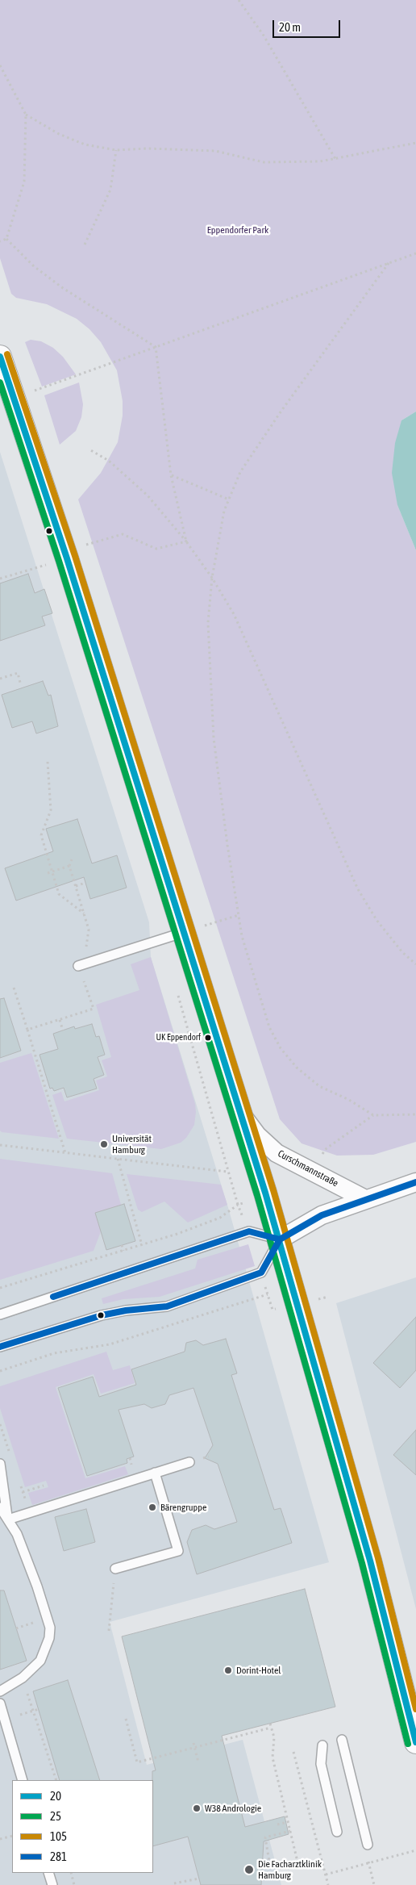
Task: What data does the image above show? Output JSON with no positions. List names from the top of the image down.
{
  "streets": {
    "street": ["Curschmannstraße"]
  },
  "parks": ["Eppendorfer Park"],
  "places": [
    "UK Eppendorf",
    "Universität Hamburg",
    "Bärengruppe",
    "Dorint-Hotel",
    "W38 Andrologie",
    "Die Facharztklinik Hamburg"
  ],
  "lines": [
    "transit line 105",
    "transit line 20",
    "transit line 25",
    "transit line 281"
  ],
  "legend": [
    "20",
    "25",
    "105",
    "281"
  ],
  "scale_bar": "20 m"
}
